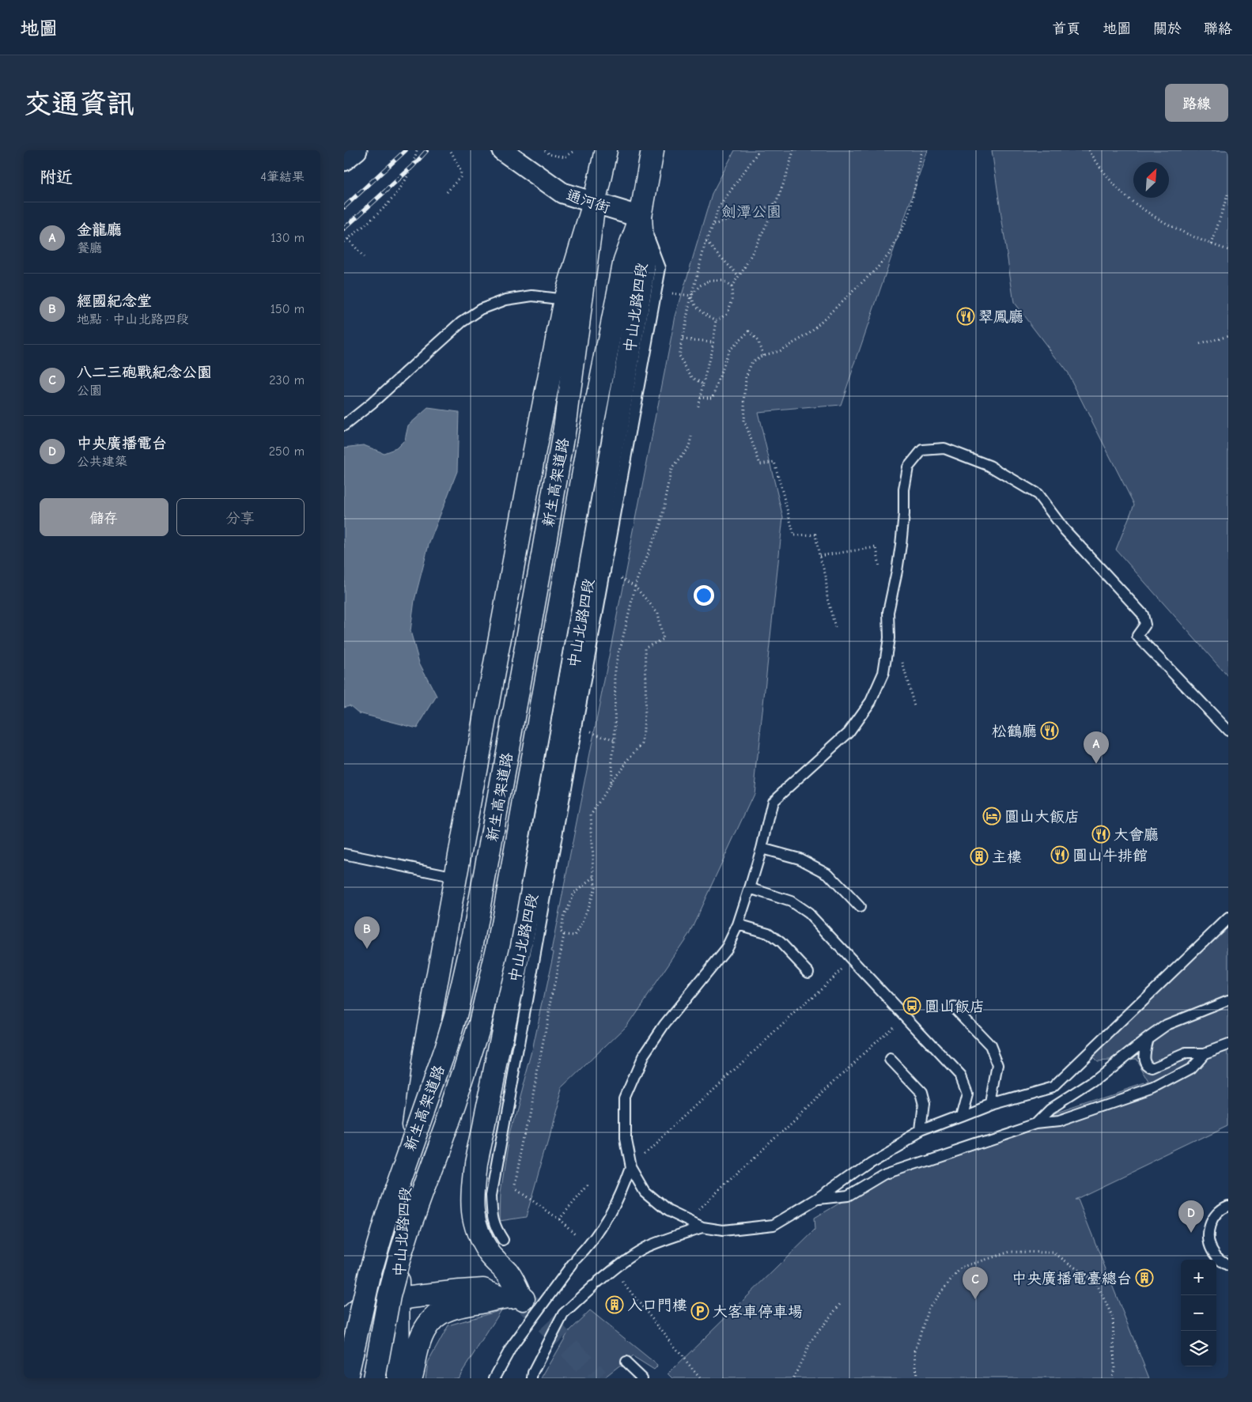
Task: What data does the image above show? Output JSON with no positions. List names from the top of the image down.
{
  "streets": {
    "main road": ["中山北路四段", "新生高架道路"],
    "street": ["通河街"]
  },
  "crossings": [
    ["通河街", "中山北路四段"],
    ["通河街", "新生高架道路"],
    ["中山北路四段", "新生高架道路"]
  ],
  "parks": ["劍潭公園"],
  "places": {
    "restaurant": [
      "翠鳳廳",
      "松鶴廳",
      "大會廳",
      "圓山牛排館"
    ],
    "hotel": ["圓山大飯店"],
    "building": ["主樓", "中央廣播電臺總台", "入口門樓"],
    "bus stop": ["圓山飯店"],
    "parking": ["大客車停車場"]
  },
  "north": "top right",
  "page": {
    "header": "地圖",
    "nav": [
      "首頁",
      "地圖",
      "關於",
      "聯絡"
    ],
    "buttons": [
      "路線",
      ["儲存", "分享"]
    ],
    "title": "交通資訊",
    "heading": ["附近", "4筆結果"],
    "list": [
      {
        "mark": "A",
        "name": "金龍廳",
        "note": "餐廳",
        "value": "130 m"
      },
      {
        "mark": "B",
        "name": "經國紀念堂",
        "note": "地點 · 中山北路四段",
        "value": "150 m"
      },
      {
        "mark": "C",
        "name": "八二三砲戰紀念公園",
        "note": "公園",
        "value": "230 m"
      },
      {
        "mark": "D",
        "name": "中央廣播電台",
        "note": "公共建築",
        "value": "250 m"
      }
    ],
    "pins": [
      "A",
      "B",
      "D",
      "C"
    ],
    "map_buttons": ["+", "−"]
  }
}
